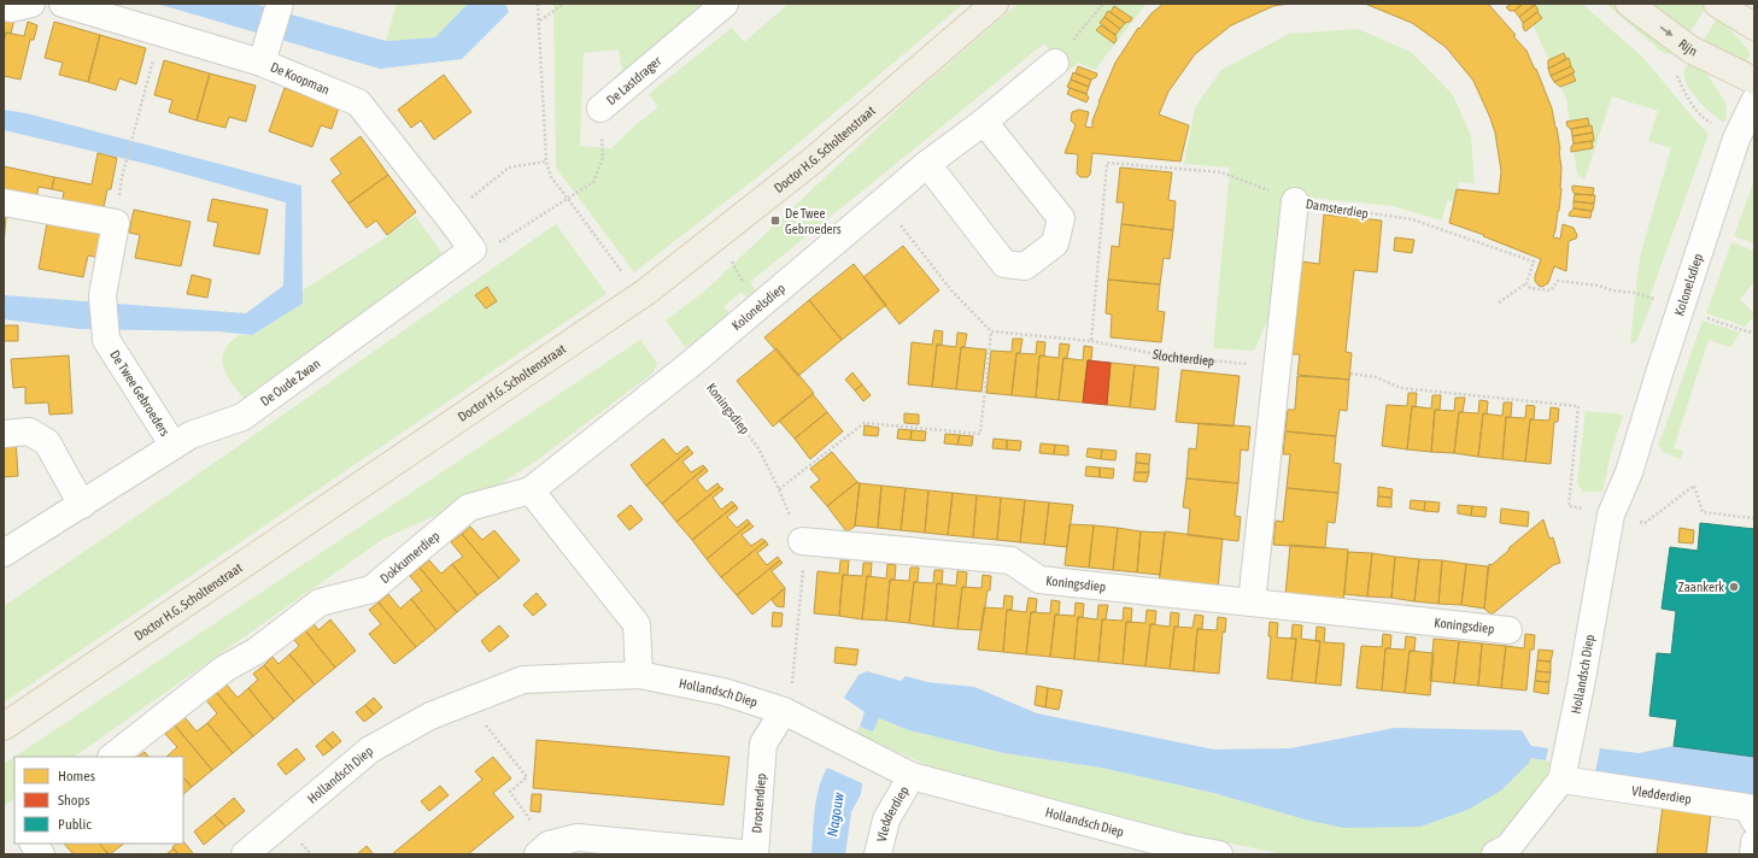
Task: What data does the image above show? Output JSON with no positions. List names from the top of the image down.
{
  "streets": {
    "main road": ["Rijn", "Doctor H.G. Scholtenstraat"],
    "street": [
      "De Koopman",
      "De Lastdrager",
      "Damsterdiep",
      "Kolonelsdiep",
      "De Oude Zwan",
      "De Twee Gebroeders",
      "Koningsdiep",
      "Dokkumerdiep",
      "Hollandsch Diep",
      "Vledderdiep",
      "Drostendiep"
    ],
    "path": ["Slochterdiep"]
  },
  "crossings": [
    ["De Koopman", "De Oude Zwan"],
    ["Damsterdiep", "Slochterdiep"],
    ["Damsterdiep", "Koningsdiep"],
    ["Kolonelsdiep", "Koningsdiep"],
    ["Kolonelsdiep", "Dokkumerdiep"],
    ["Kolonelsdiep", "Hollandsch Diep"],
    ["De Oude Zwan", "De Twee Gebroeders"],
    ["Hollandsch Diep", "Vledderdiep"],
    ["Hollandsch Diep", "Drostendiep"]
  ],
  "one_way": ["Rijn"],
  "water": ["Nagouw"],
  "places": {
    "transit": ["De Twee Gebroeders"],
    "other": ["Zaankerk"]
  },
  "legend": ["Homes", "Shops", "Public"]
}
